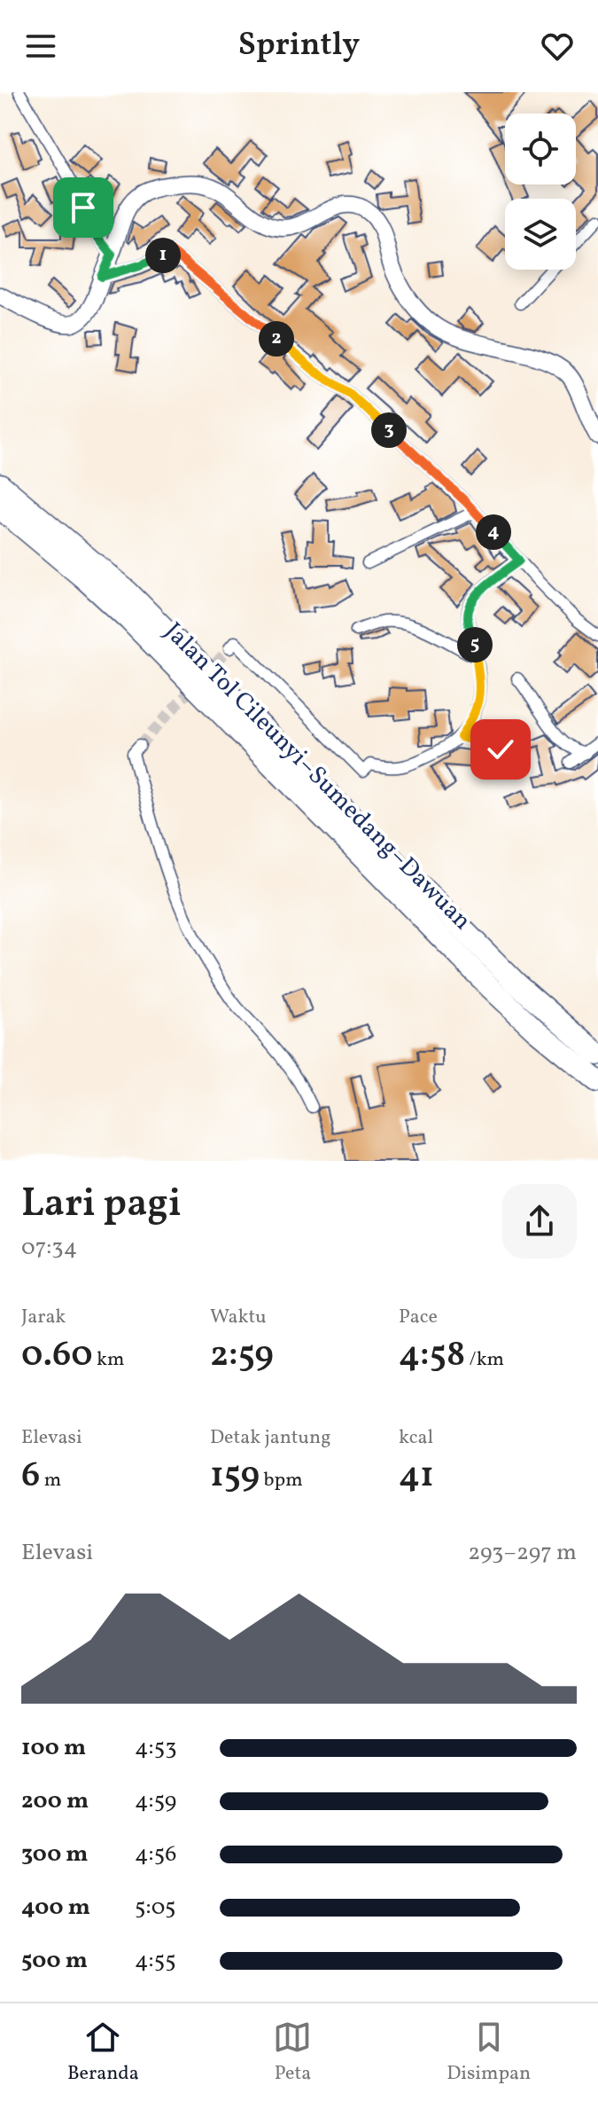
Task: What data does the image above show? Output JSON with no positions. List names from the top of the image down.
{
  "streets": {
    "highway": ["Jalan Tol Cileunyi–Sumedang–Dawuan"]
  },
  "page": {
    "header": "Sprintly",
    "pins": [
      "1",
      "2",
      "3",
      "4",
      "5"
    ],
    "heading": ["Lari pagi", "07:34"],
    "stats": [
      ["Jarak", "0.60 km"],
      ["Waktu", "2:59"],
      ["Pace", "4:58 /km"],
      ["Elevasi", "6 m"],
      ["Detak jantung", "159 bpm"],
      ["kcal", "41"]
    ],
    "chart": ["Elevasi", "293–297 m"],
    "list": [
      {
        "name": "100 m",
        "note": "4:53"
      },
      {
        "name": "200 m",
        "note": "4:59"
      },
      {
        "name": "300 m",
        "note": "4:56"
      },
      {
        "name": "400 m",
        "note": "5:05"
      },
      {
        "name": "500 m",
        "note": "4:55"
      }
    ],
    "tabs": ["Beranda", "Peta", "Disimpan"]
  }
}
